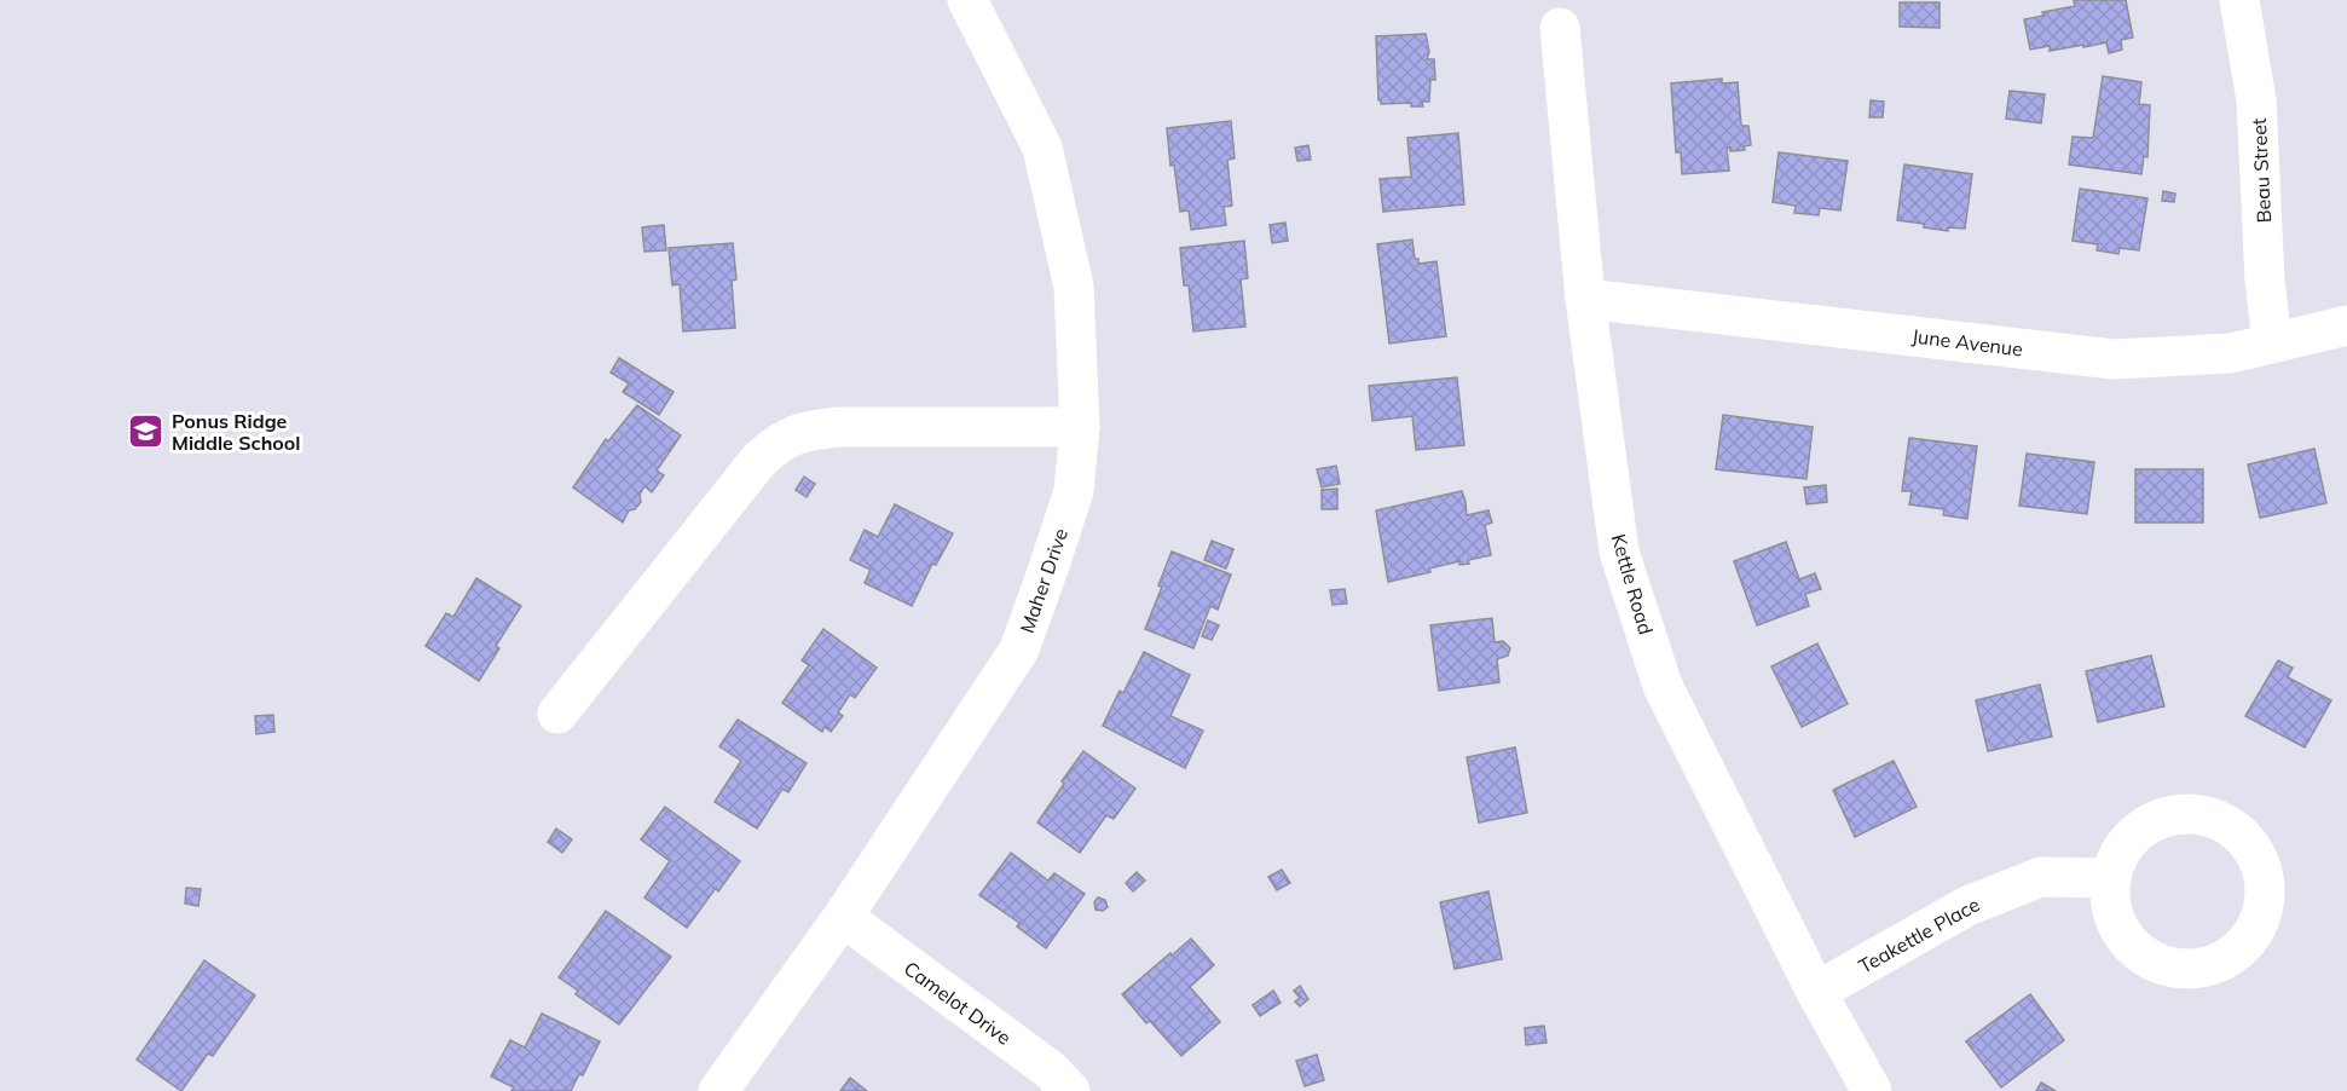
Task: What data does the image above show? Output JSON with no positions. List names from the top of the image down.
{
  "streets": {
    "street": [
      "Beau Street",
      "June Avenue",
      "Maher Drive",
      "Kettle Road",
      "Teakettle Place",
      "Camelot Drive"
    ]
  },
  "crossings": [
    ["Beau Street", "June Avenue"],
    ["June Avenue", "Kettle Road"],
    ["Maher Drive", "Camelot Drive"],
    ["Kettle Road", "Teakettle Place"]
  ],
  "places": {
    "school or university": ["Ponus Ridge Middle School"]
  }
}
